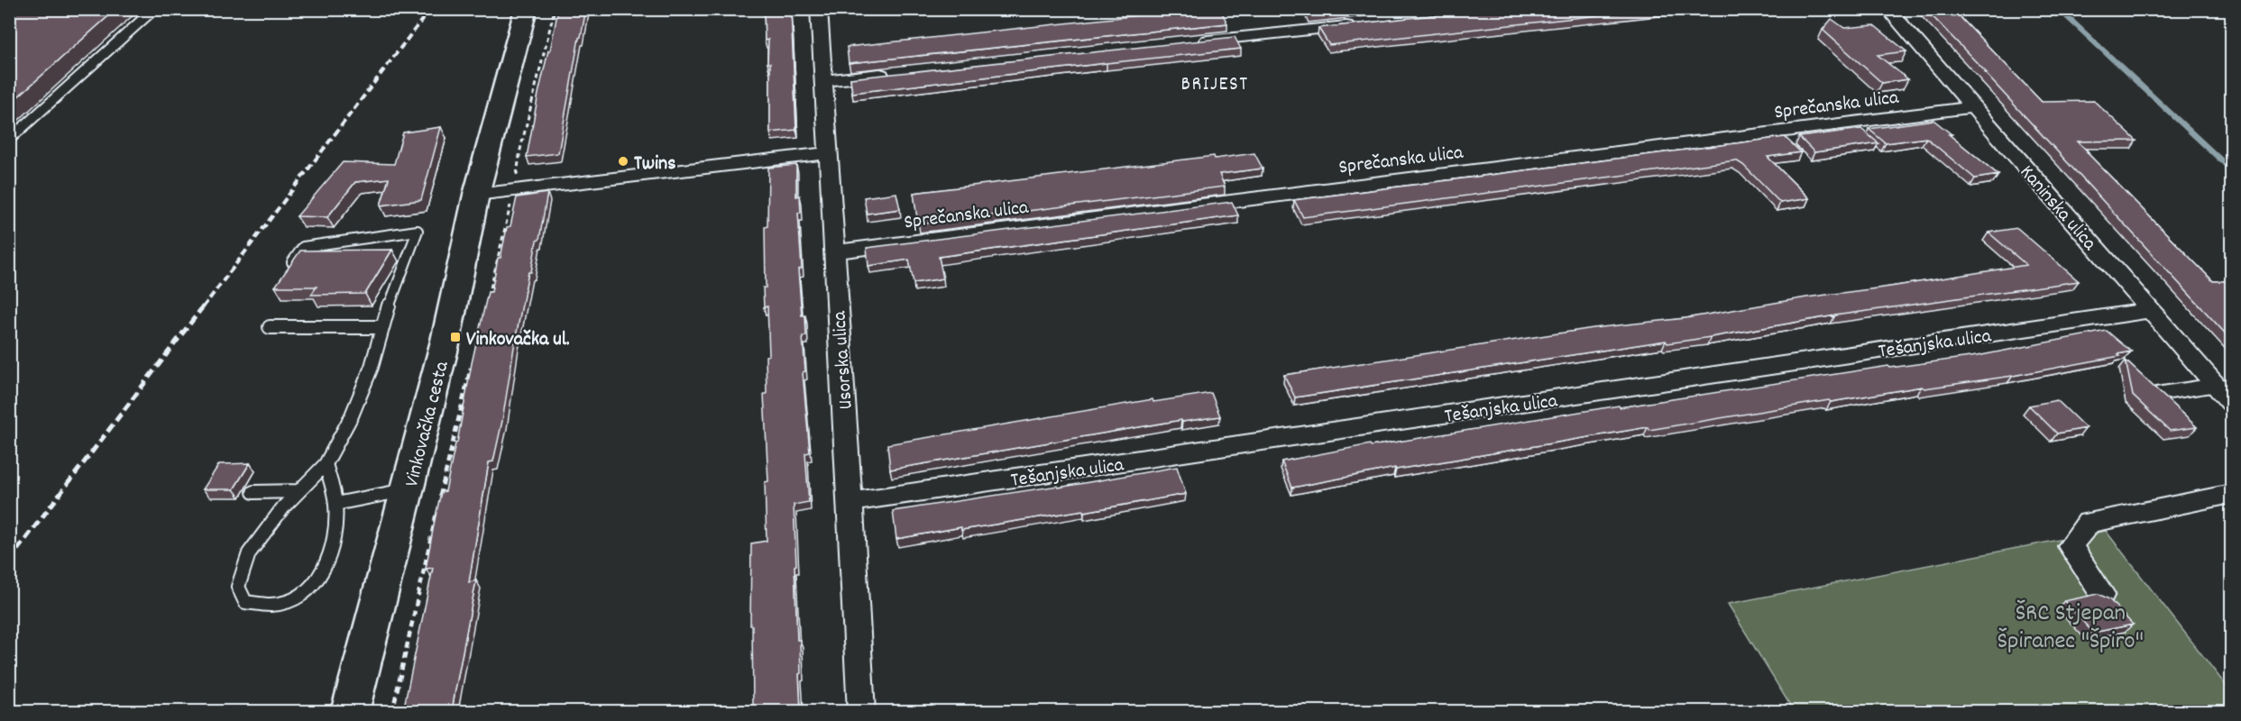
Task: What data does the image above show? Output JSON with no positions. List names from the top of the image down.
{
  "streets": {
    "main road": ["Vinkovačka cesta"],
    "street": [
      "Sprečanska ulica",
      "Kaninska ulica",
      "Tešanjska ulica",
      "Usorska ulica"
    ]
  },
  "crossings": [
    ["Sprečanska ulica", "Kaninska ulica"],
    ["Sprečanska ulica", "Usorska ulica"],
    ["Kaninska ulica", "Tešanjska ulica"],
    ["Tešanjska ulica", "Usorska ulica"]
  ],
  "districts": ["BRIJEST"],
  "parks": ["ŠRC Stjepan Špiranec \"Špiro\""],
  "places": {
    "other": ["Twins"],
    "transit": ["Vinkovačka ul."]
  }
}
